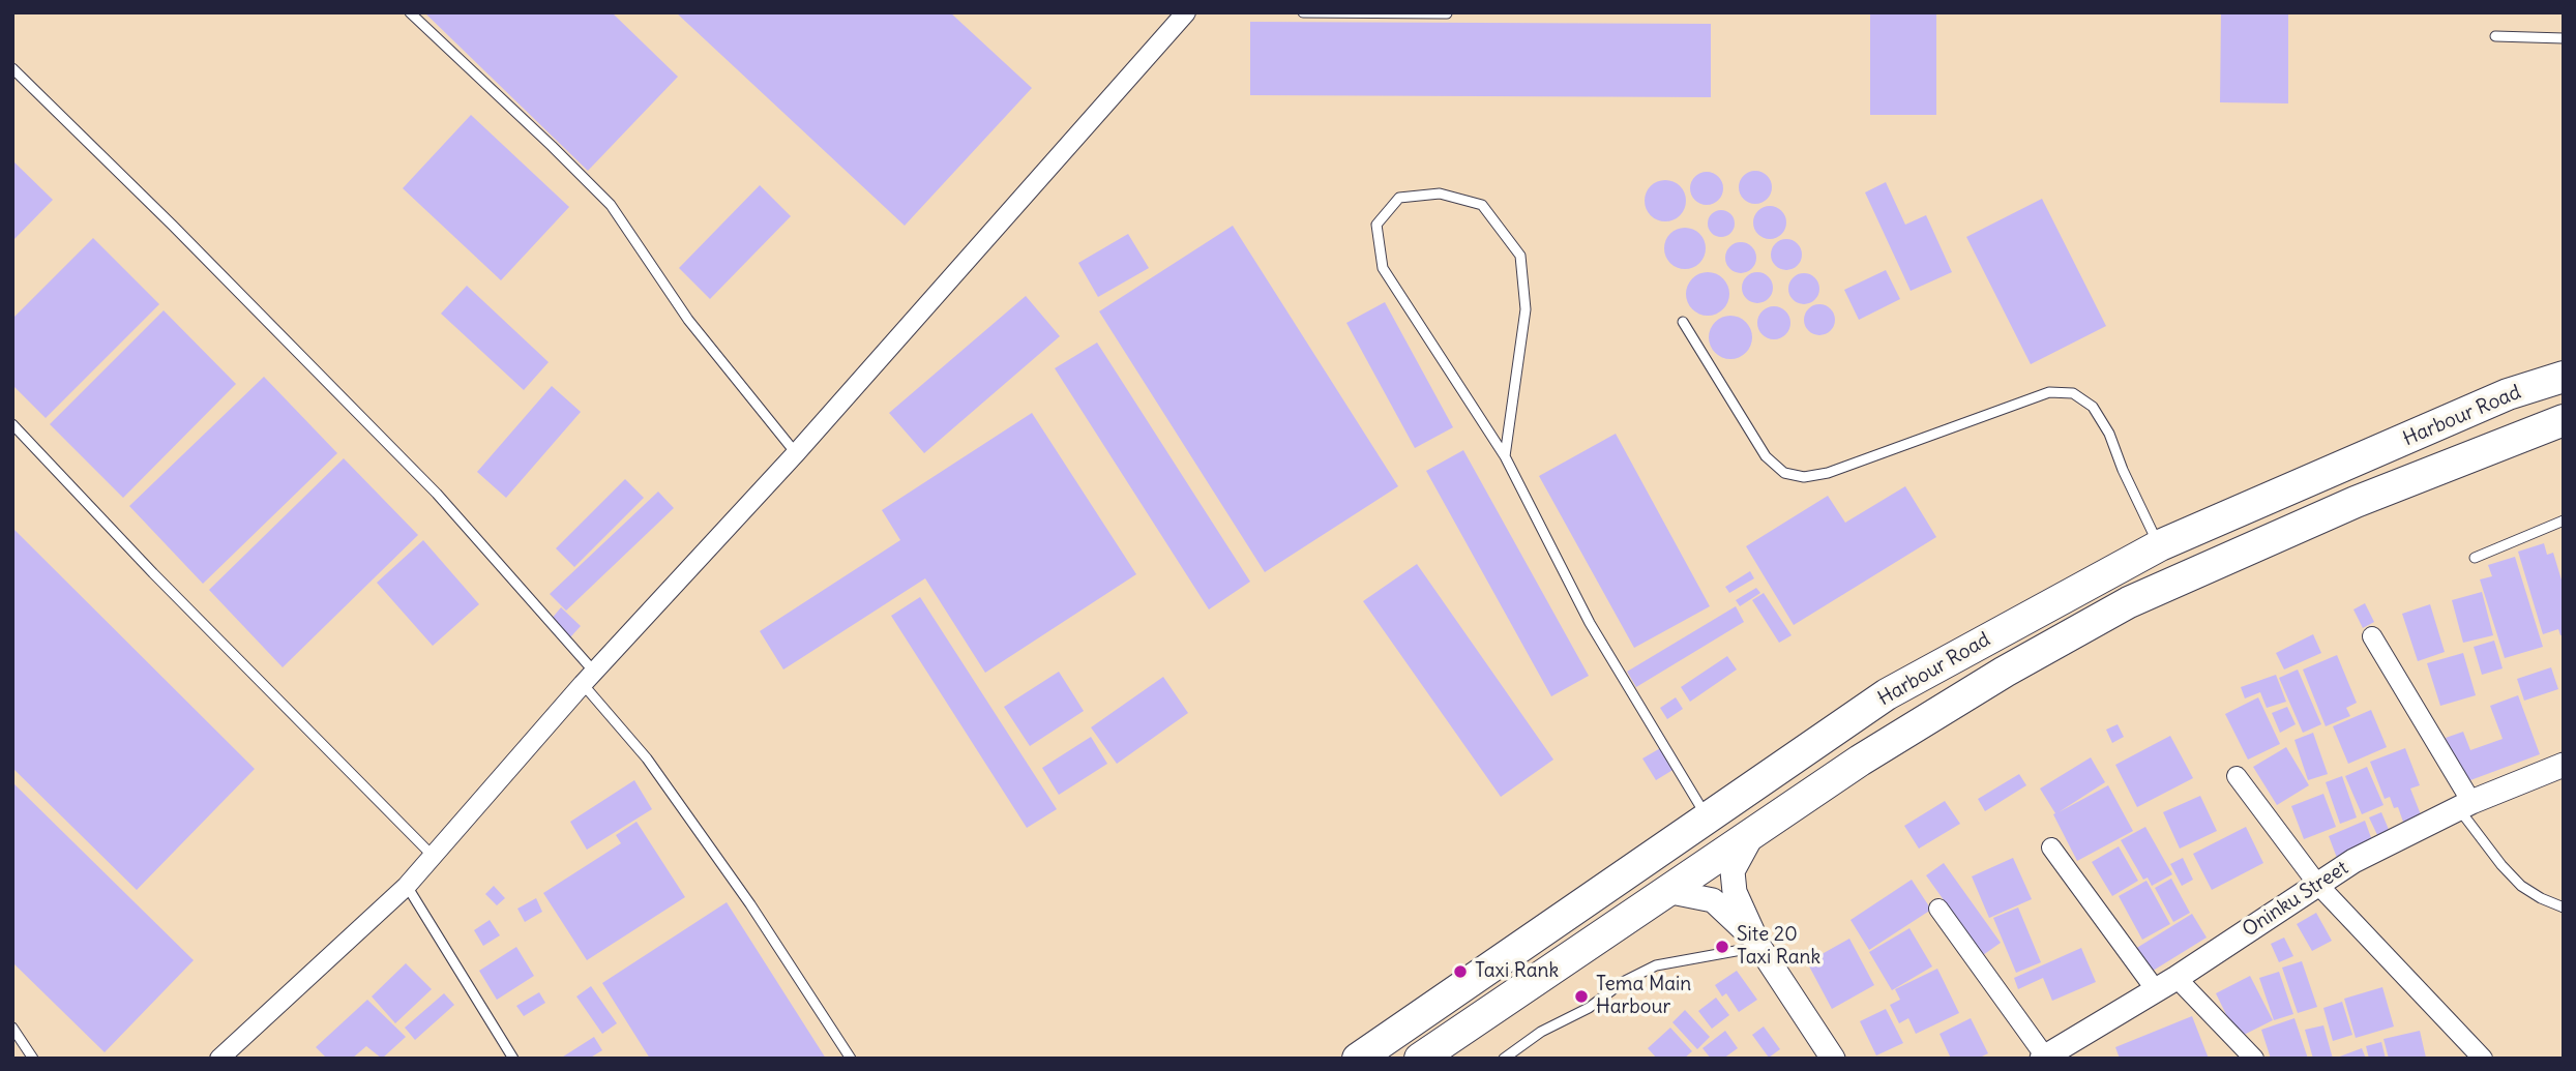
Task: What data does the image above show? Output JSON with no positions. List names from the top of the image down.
{
  "streets": {
    "highway": ["Harbour Road"],
    "street": ["Oninku Street"]
  },
  "places": ["Site 20 Taxi Rank", "Taxi Rank", "Tema Main Harbour"]
}
